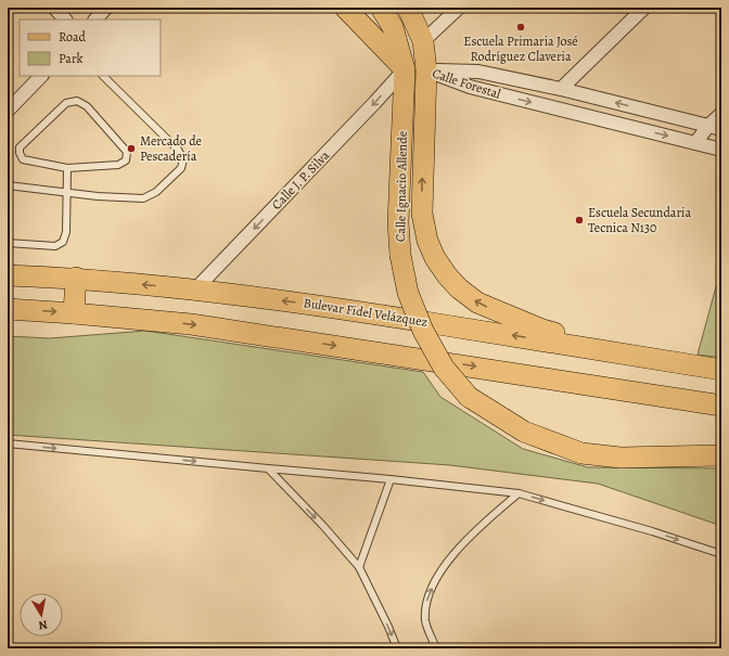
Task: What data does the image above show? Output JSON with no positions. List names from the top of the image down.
{
  "streets": {
    "main road": ["Calle Ignacio Allende", "Bulevar Fidel Velázquez"],
    "street": ["Calle Forestal", "Calle J. P. Silva"]
  },
  "crossings": [
    ["Calle Forestal", "Calle Ignacio Allende"],
    ["Calle J. P. Silva", "Calle Ignacio Allende"],
    ["Calle J. P. Silva", "Bulevar Fidel Velázquez"],
    ["Calle Ignacio Allende", "Bulevar Fidel Velázquez"]
  ],
  "one_way": ["Calle J. P. Silva"],
  "places": ["Escuela Primaria José Rodríguez Claveria", "Mercado de Pescadería", "Escuela Secundaria Tecnica N130"],
  "legend": ["Road", "Park"],
  "north": "bottom"
}
